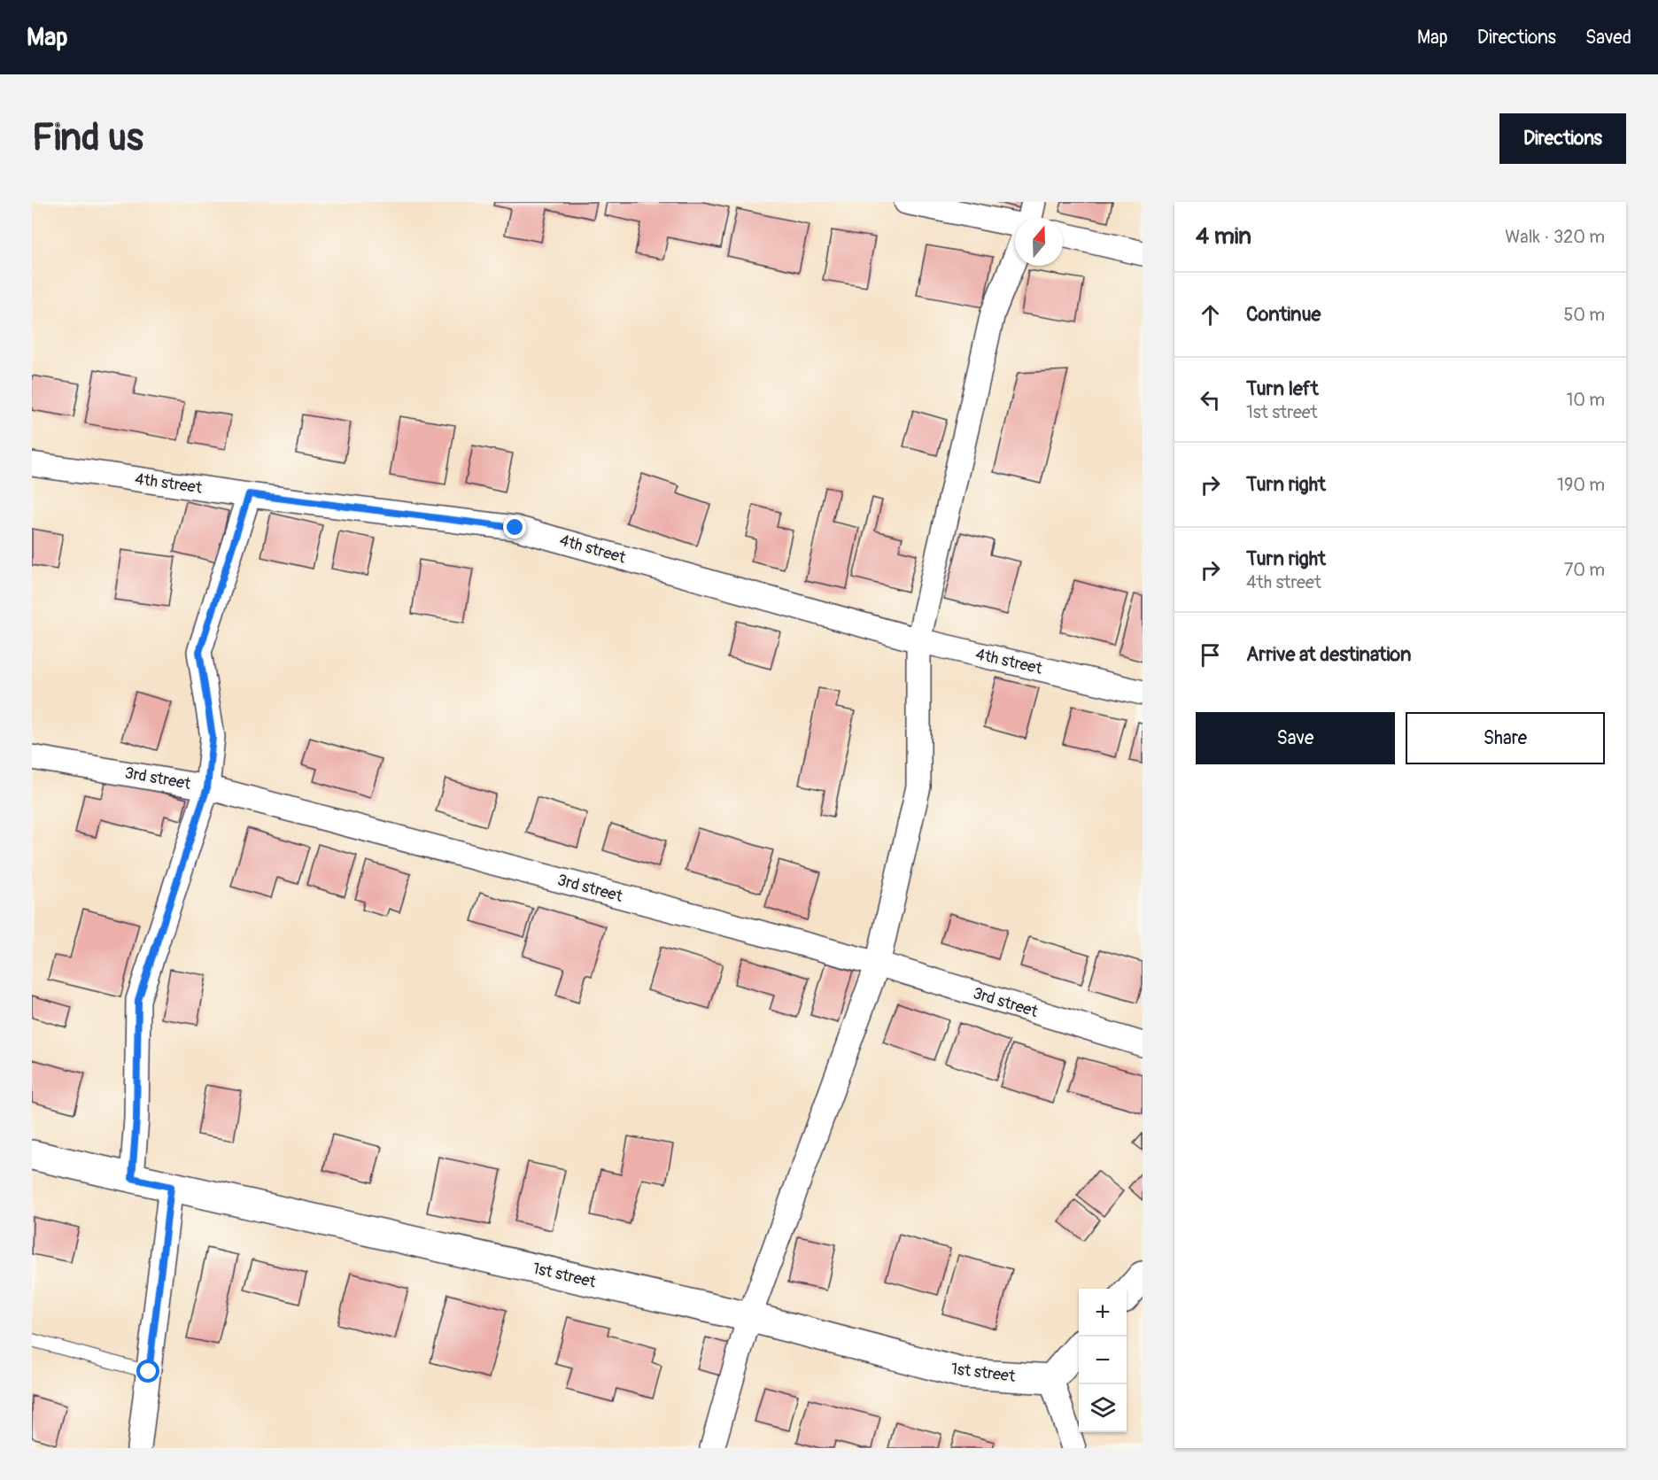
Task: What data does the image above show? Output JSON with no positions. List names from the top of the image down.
{
  "streets": {
    "main road": ["1st street"],
    "street": ["4th street", "3rd street"]
  },
  "north": "top",
  "page": {
    "header": "Map",
    "nav": ["Map", "Directions", "Saved"],
    "buttons": [
      "Directions",
      ["Save", "Share"]
    ],
    "title": "Find us",
    "heading": ["4 min", "Walk · 320 m"],
    "list": [
      ["Continue", "50 m"],
      ["Turn left", "1st street", "10 m"],
      ["Turn right", "190 m"],
      ["Turn right", "4th street", "70 m"],
      "Arrive at destination"
    ],
    "map_buttons": ["+", "−"]
  }
}
